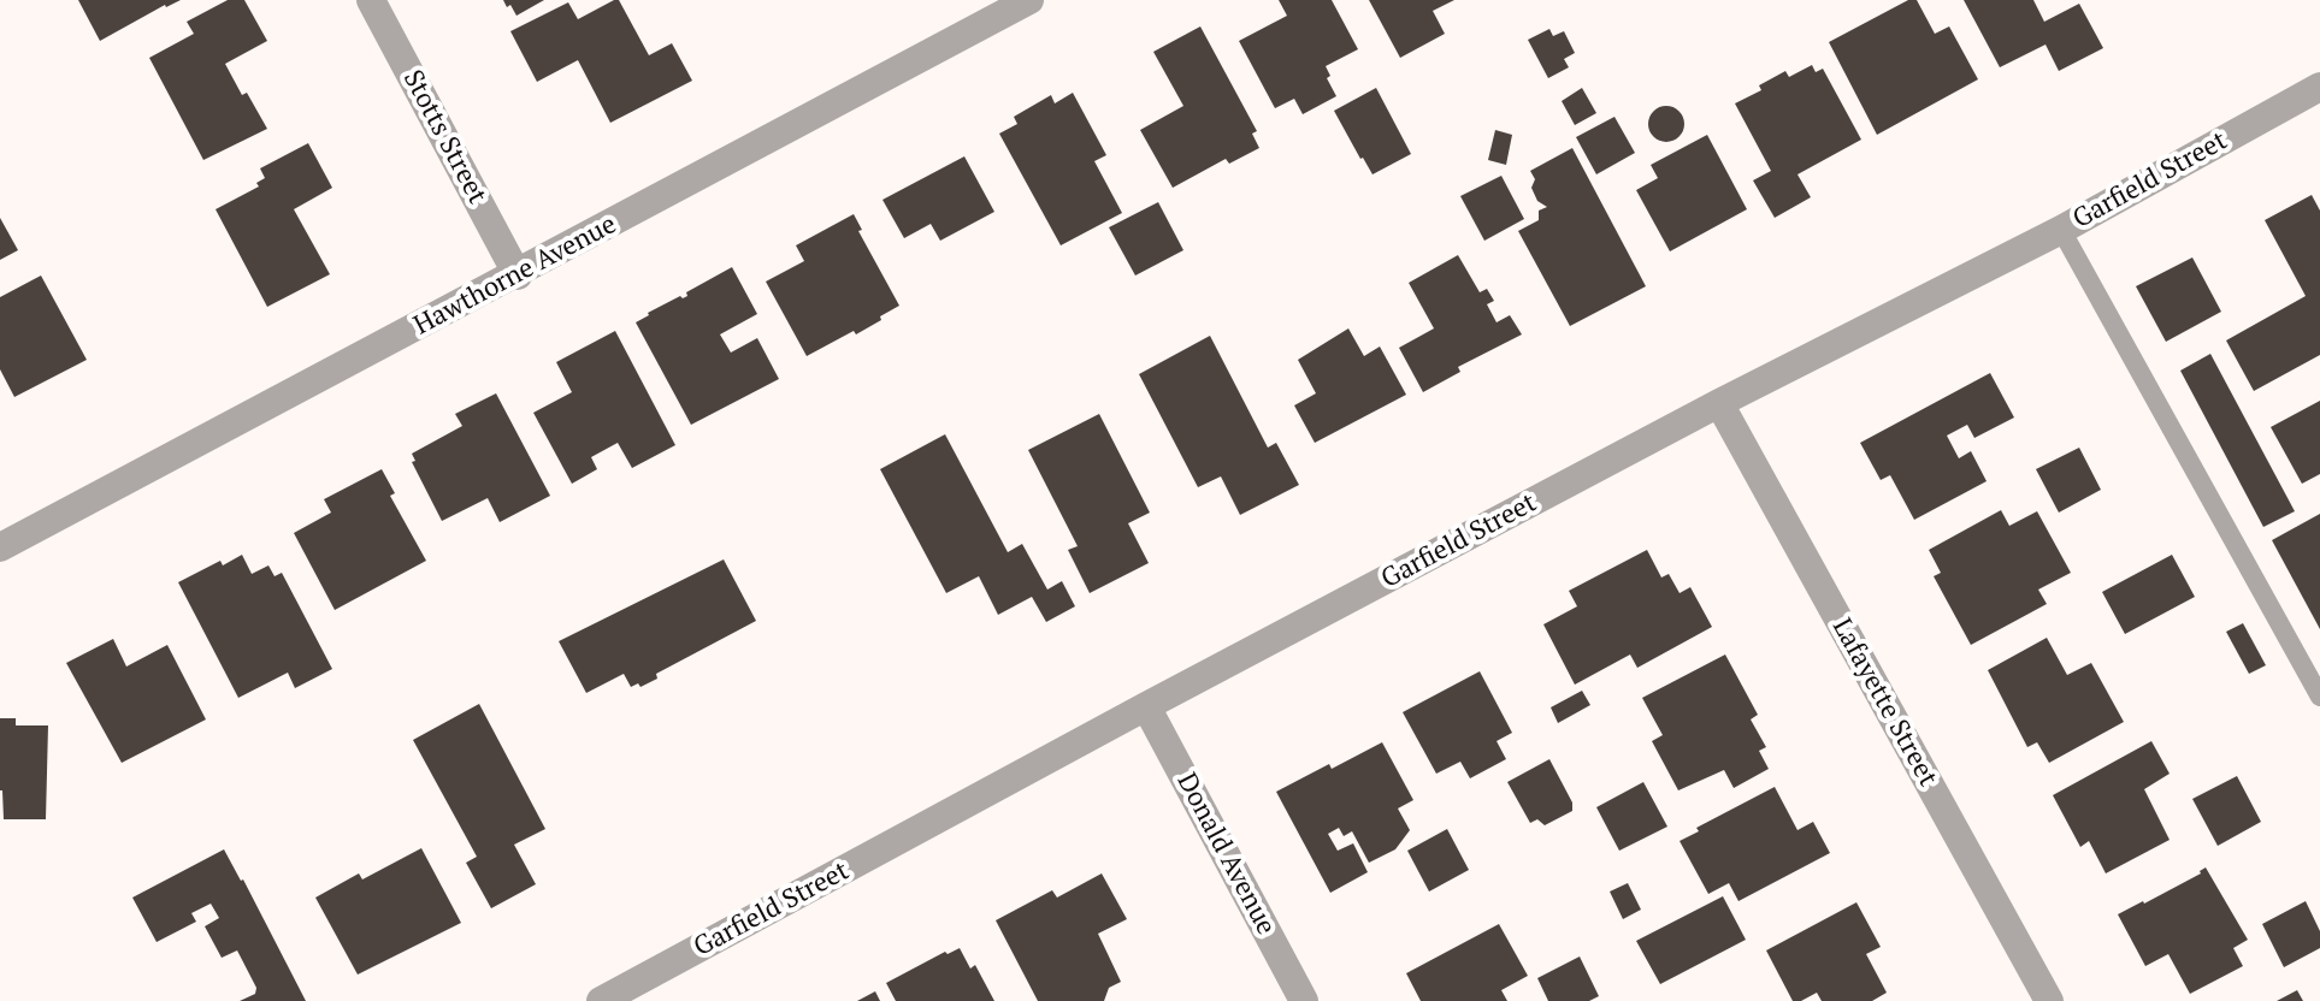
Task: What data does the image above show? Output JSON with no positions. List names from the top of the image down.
{
  "streets": {
    "street": [
      "Stotts Street",
      "Garfield Street",
      "Hawthorne Avenue",
      "Lafayette Street",
      "Donald Avenue"
    ]
  },
  "crossings": [
    ["Stotts Street", "Hawthorne Avenue"],
    ["Garfield Street", "Lafayette Street"],
    ["Garfield Street", "Donald Avenue"]
  ]
}
